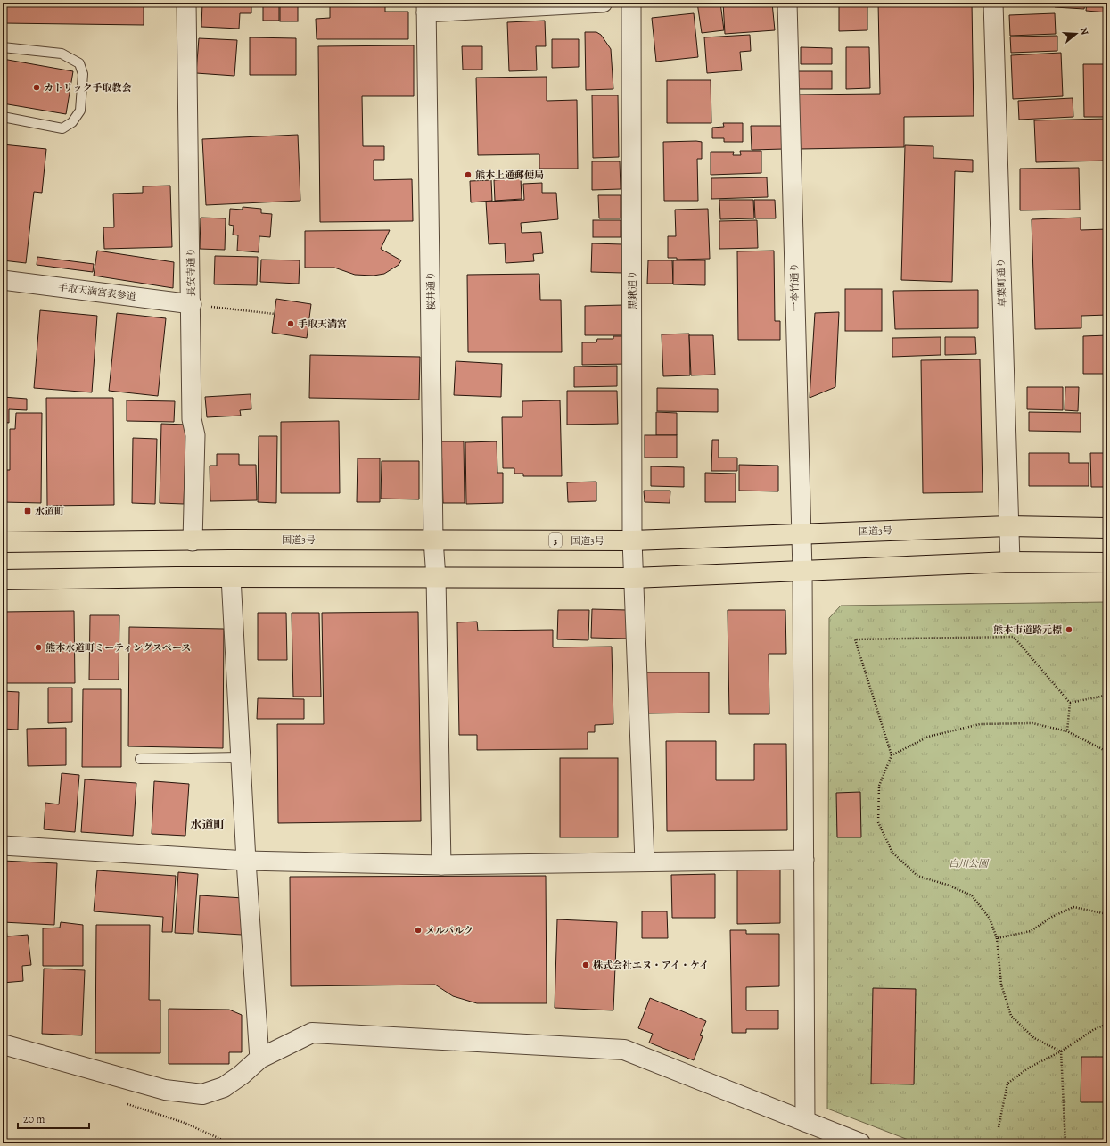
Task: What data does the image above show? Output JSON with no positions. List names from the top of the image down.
{
  "streets": {
    "highway": ["国道3号", "3"],
    "street": [
      "長安寺通り",
      "草葉町通り",
      "一本竹通り",
      "黒鍬通り",
      "桜井通り",
      "手取天満宮表参道"
    ]
  },
  "crossings": [
    ["長安寺通り", "手取天満宮表参道"],
    ["長安寺通り", "国道3号"],
    ["草葉町通り", "国道3号"],
    ["一本竹通り", "国道3号"],
    ["黒鍬通り", "国道3号"],
    ["桜井通り", "国道3号"]
  ],
  "districts": ["水道町"],
  "parks": ["白川公園"],
  "places": {
    "other": [
      "カトリック手取教会",
      "熊本上通郵便局",
      "手取天満宮",
      "熊本市道路元標",
      "熊本水道町ミーティングスペース",
      "メルパルク",
      "株式会社エヌ・アイ・ケイ"
    ],
    "transit": ["水道町"]
  },
  "scale_bar": "20 m",
  "north": "right"
}
